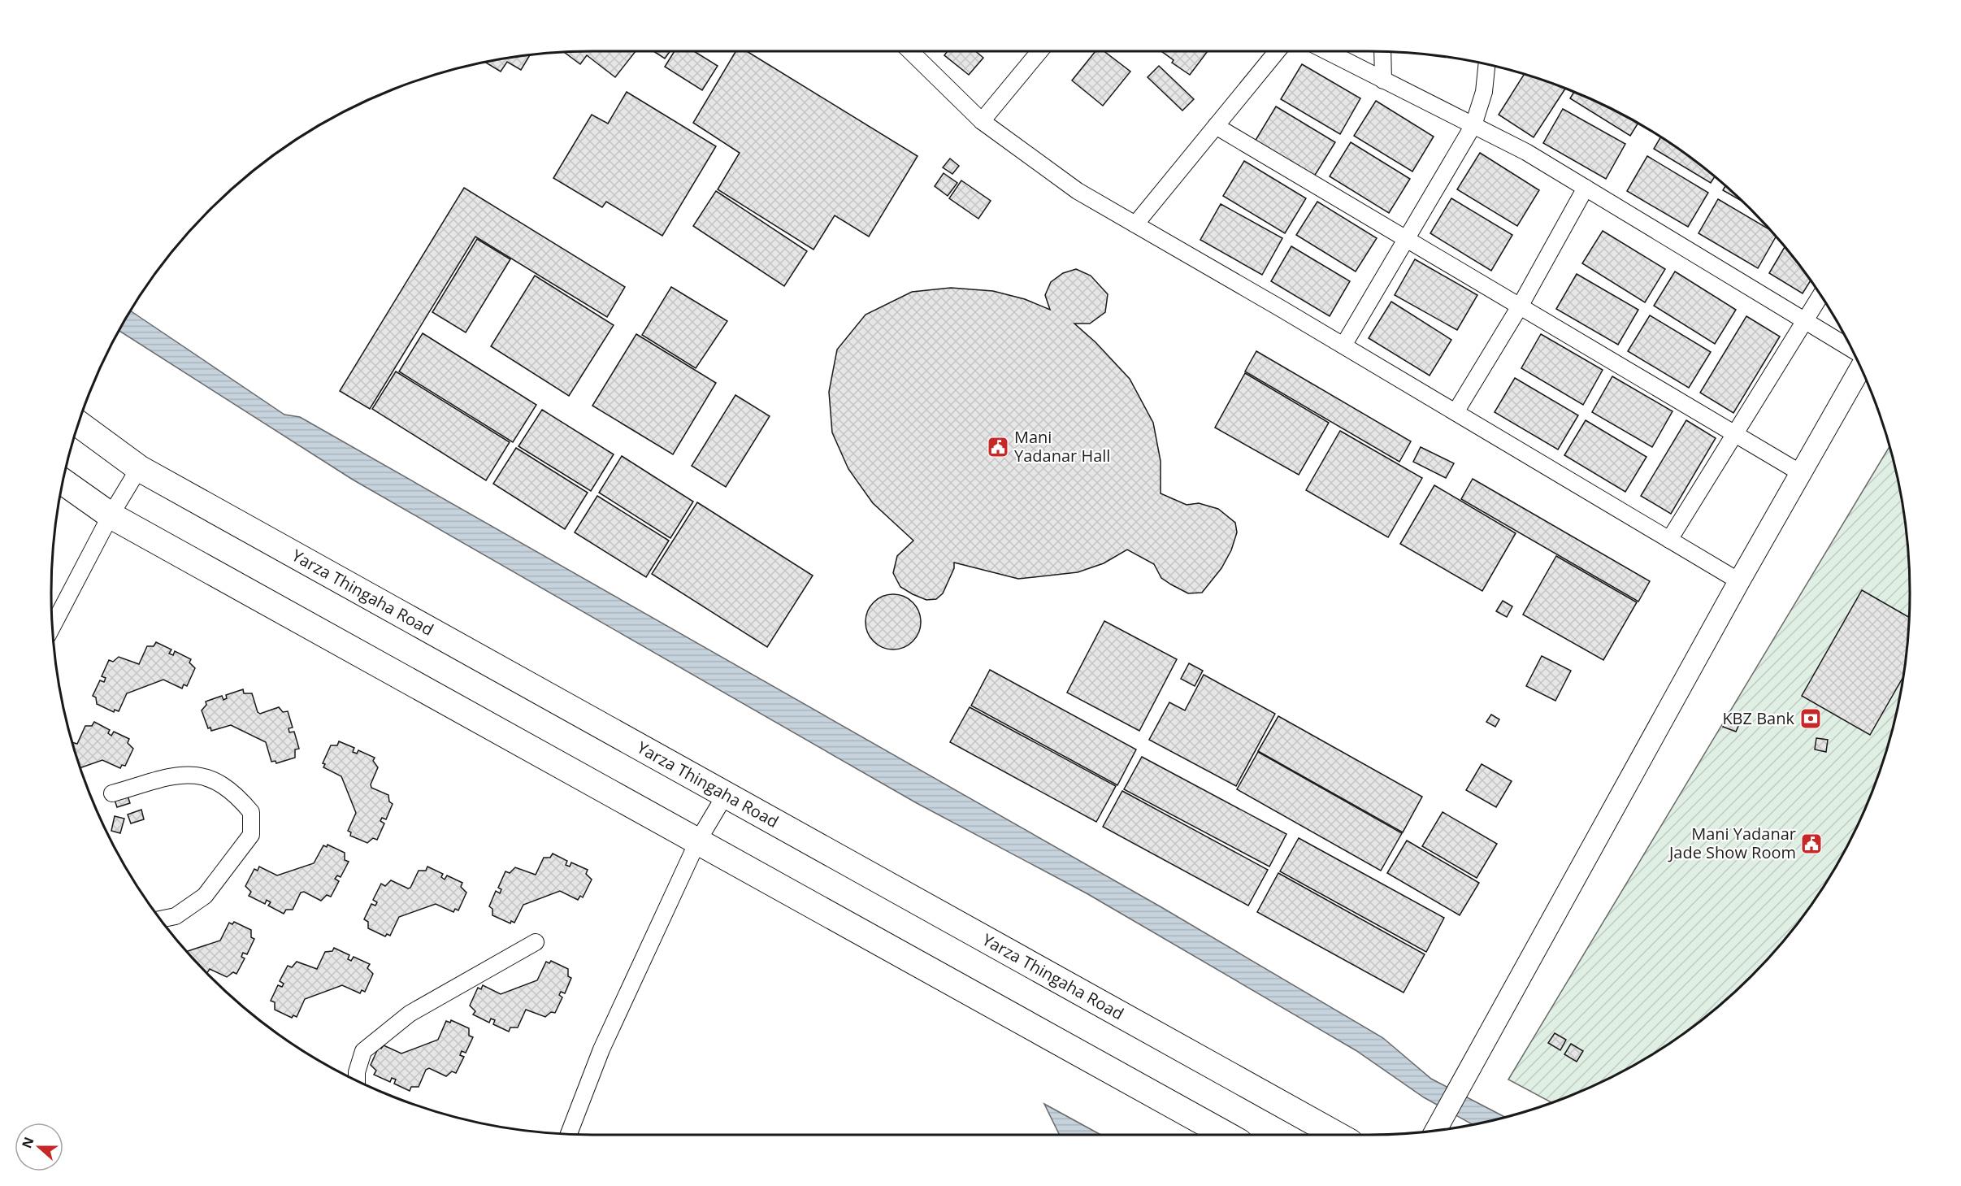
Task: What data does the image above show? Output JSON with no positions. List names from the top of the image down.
{
  "streets": {
    "main road": ["Yarza Thingaha Road"]
  },
  "places": {
    "public building": ["Mani Yadanar Hall", "Mani Yadanar Jade Show Room"],
    "bank": ["KBZ Bank"]
  },
  "north": "left"
}
